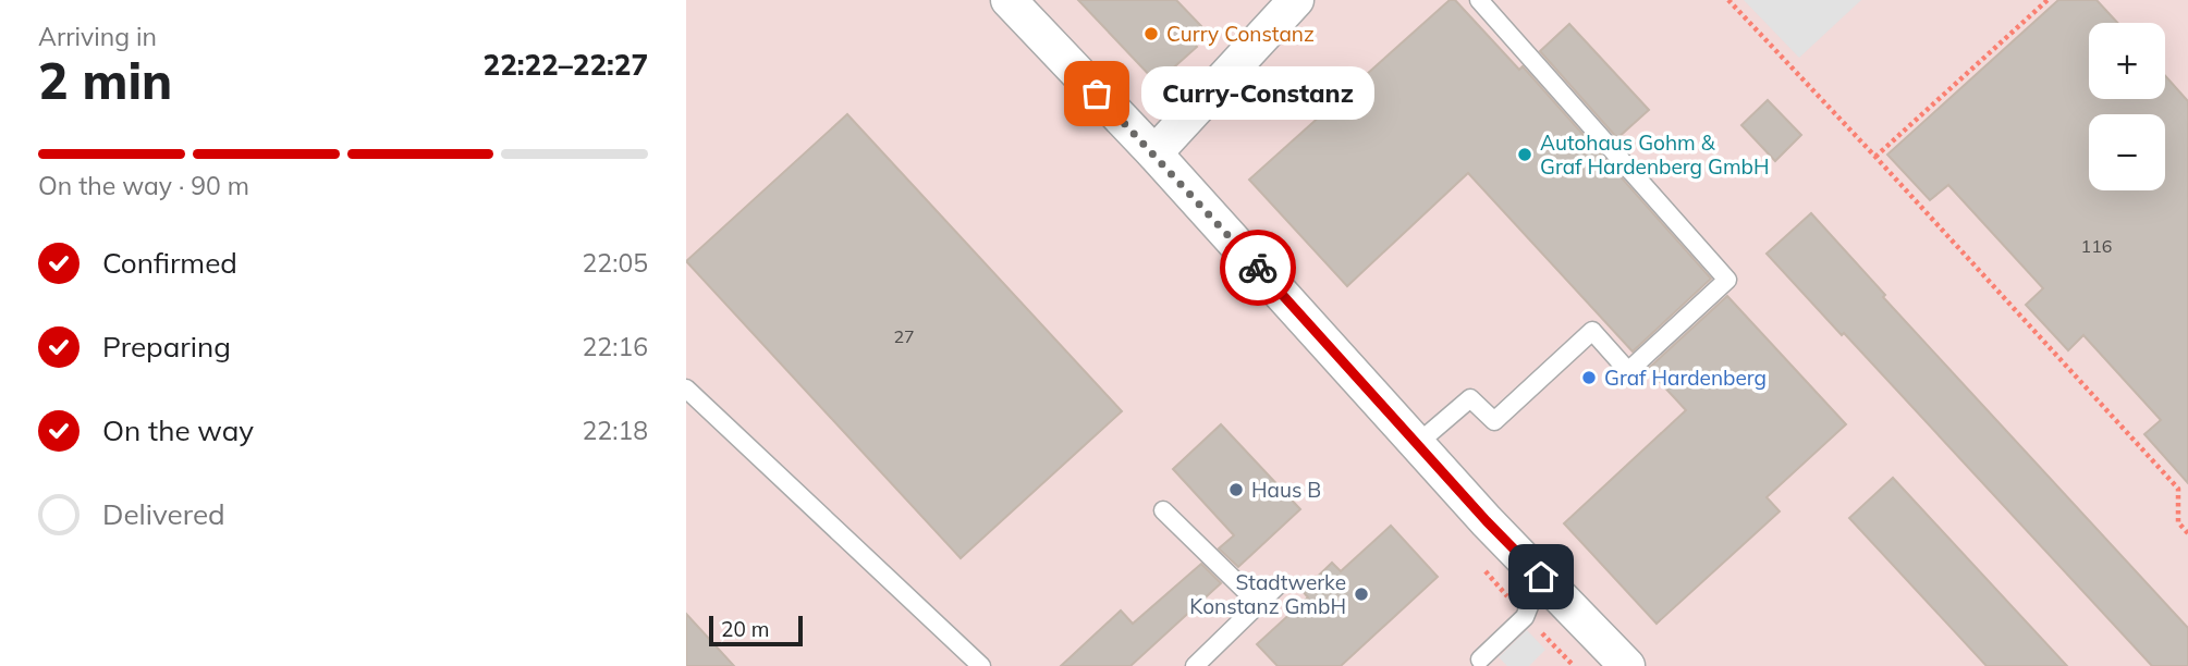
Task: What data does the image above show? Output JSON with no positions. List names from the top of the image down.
{
  "places": [
    "Curry Constanz",
    "Curry-Constanz",
    "Autohaus Gohm & Graf Hardenberg GmbH",
    "Graf Hardenberg",
    "Haus B",
    "Stadtwerke Konstanz GmbH"
  ],
  "house_numbers": ["116", "27"],
  "scale_bar": "20 m",
  "page": {
    "heading": ["2 min", "Arriving in", "22:22–22:27"],
    "map_buttons": ["+", "−"],
    "bubble": "Curry-Constanz",
    "bar": "On the way · 90 m",
    "list": [
      ["Confirmed", "22:05"],
      ["Preparing", "22:16"],
      ["On the way", "22:18"],
      "Delivered"
    ],
    "scale": "20 m"
  }
}
